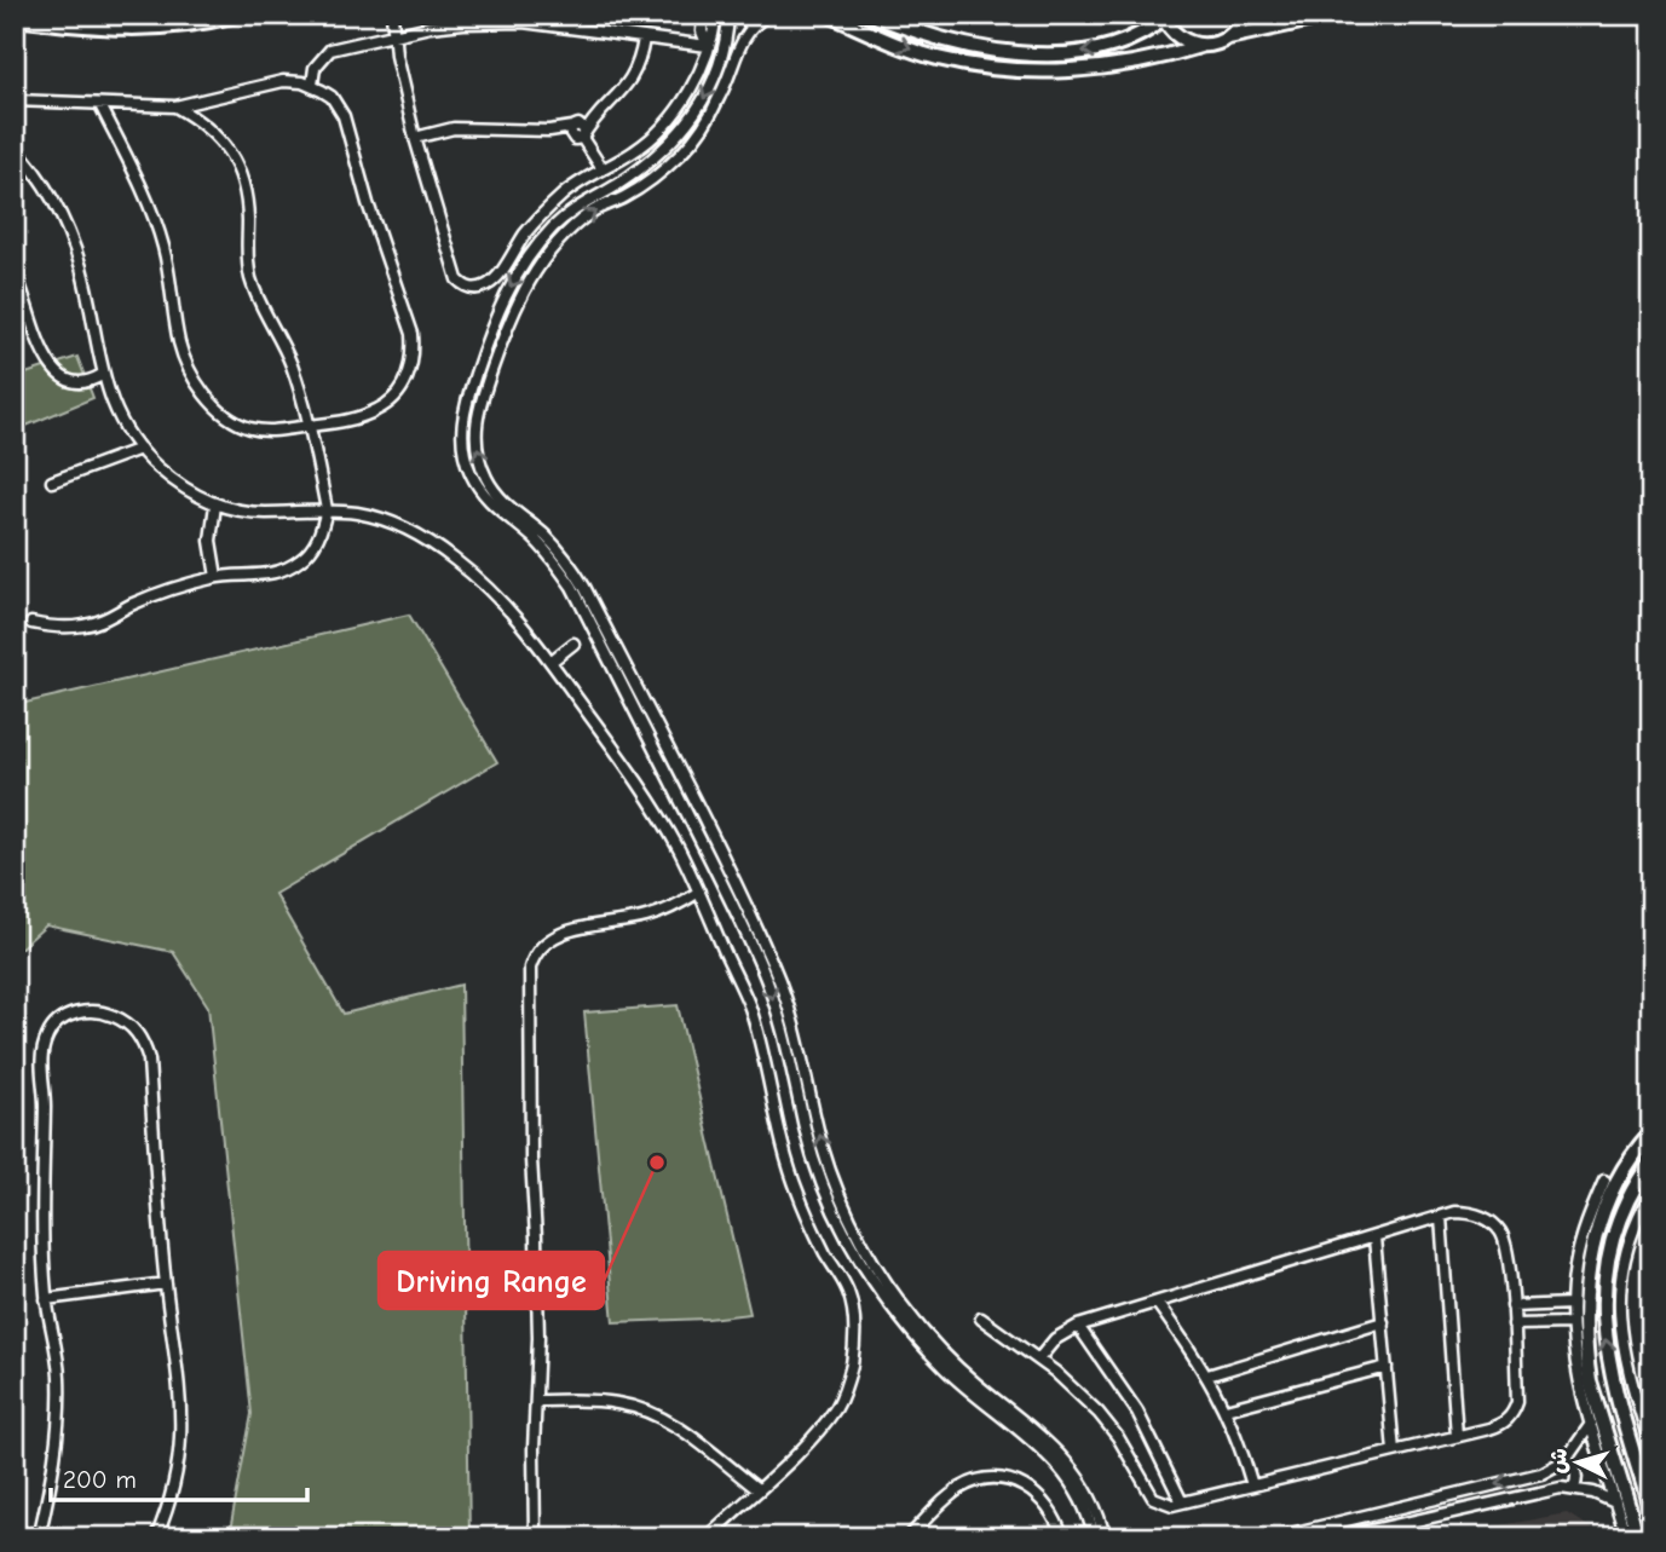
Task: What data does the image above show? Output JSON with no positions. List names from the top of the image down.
{
  "places": ["Driving Range"],
  "scale_bar": "200 m",
  "north": "left"
}
